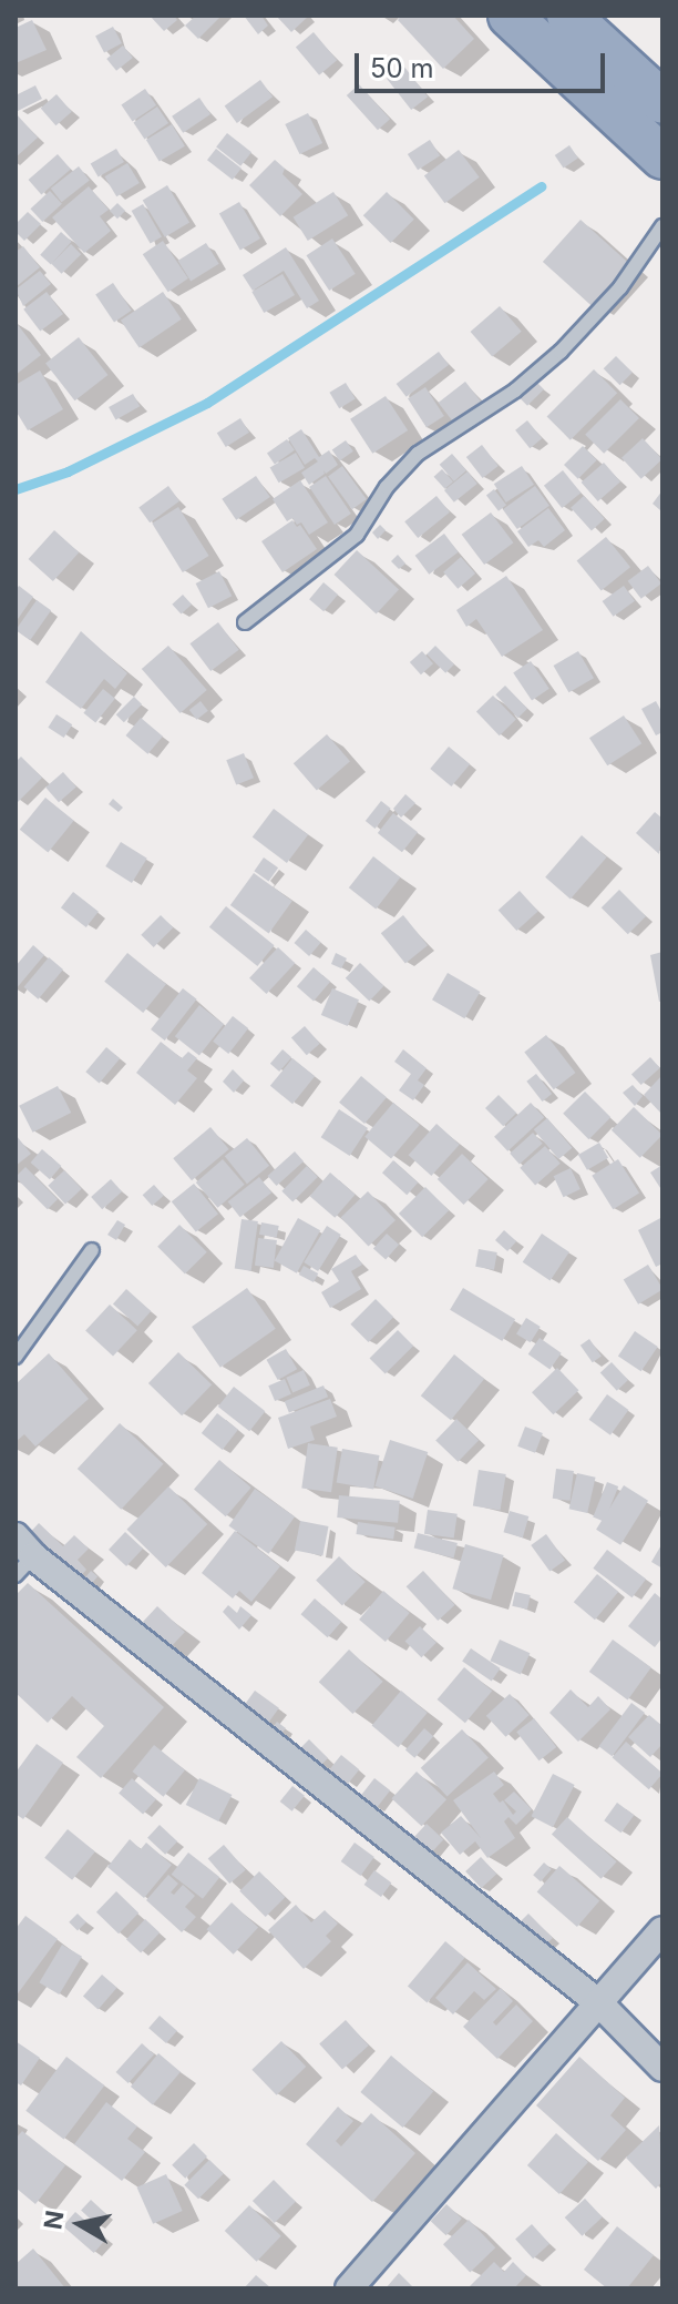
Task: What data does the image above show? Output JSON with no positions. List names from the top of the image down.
{
  "scale_bar": "50 m",
  "north": "left"
}
